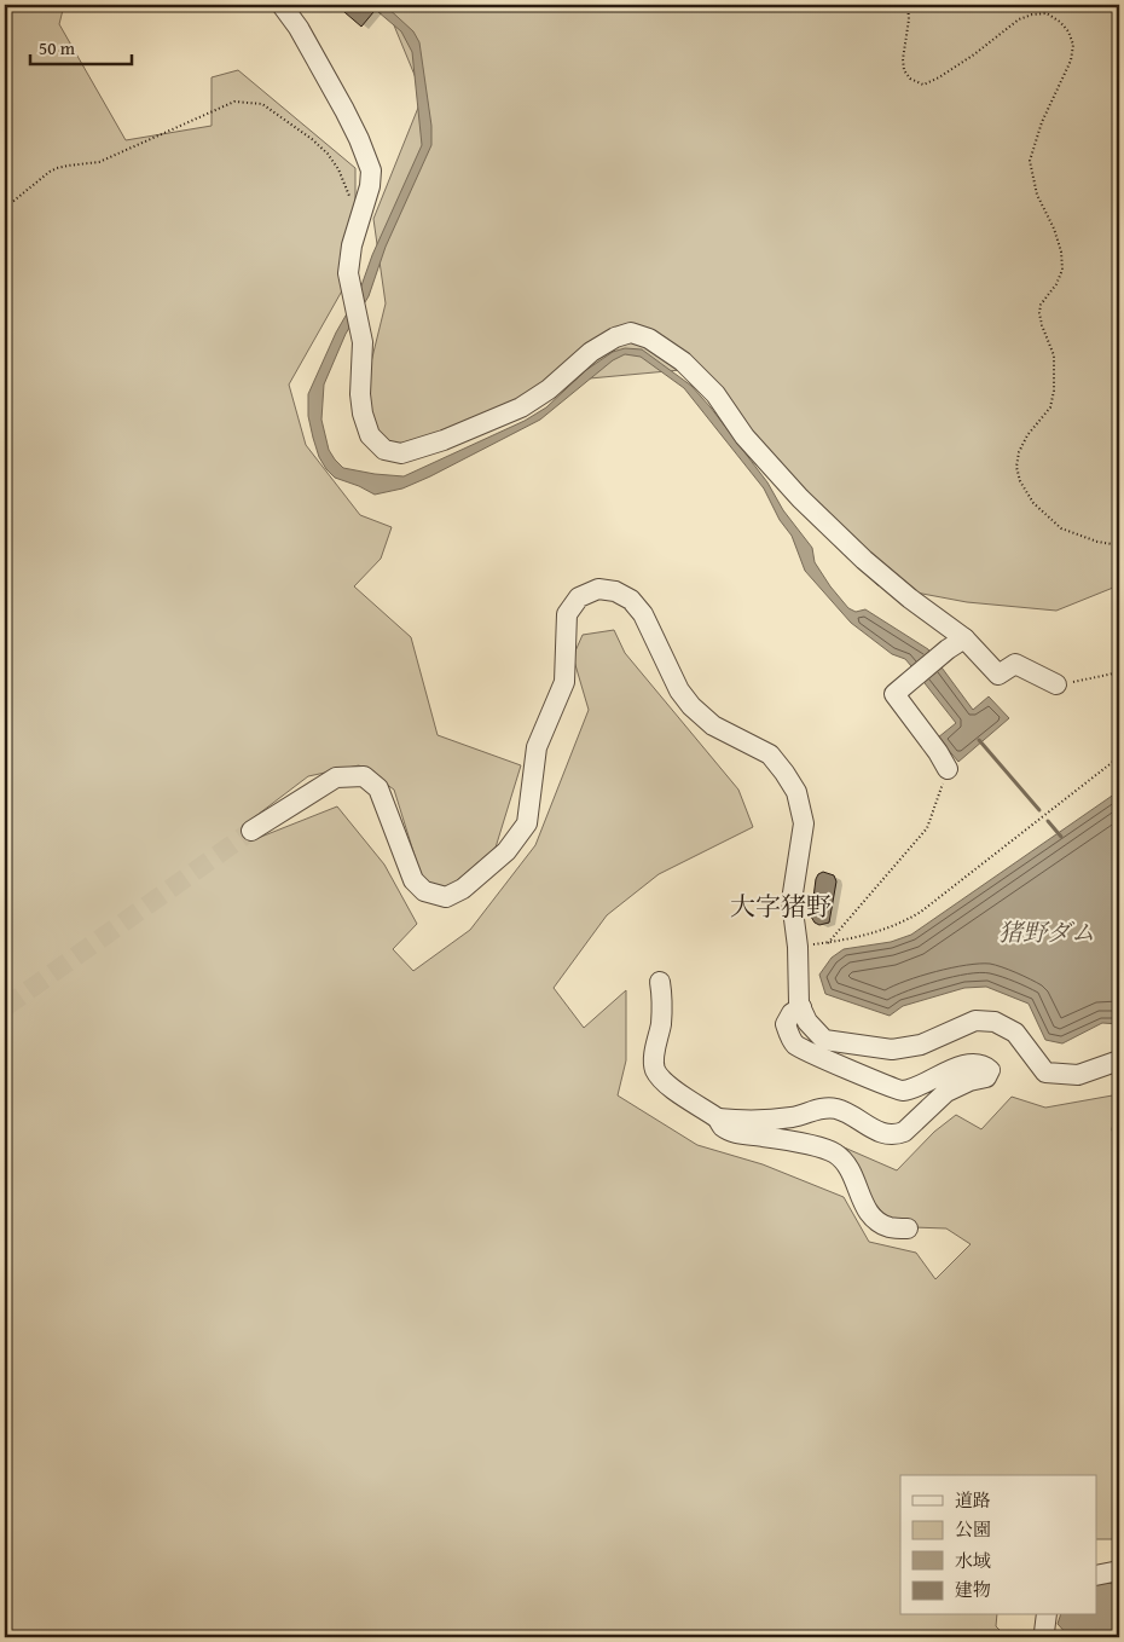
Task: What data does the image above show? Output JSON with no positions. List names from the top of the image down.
{
  "districts": ["大字猪野"],
  "water": ["猪野ダム"],
  "legend": [
    "道路",
    "公園",
    "水域",
    "建物"
  ],
  "scale_bar": "50 m"
}
